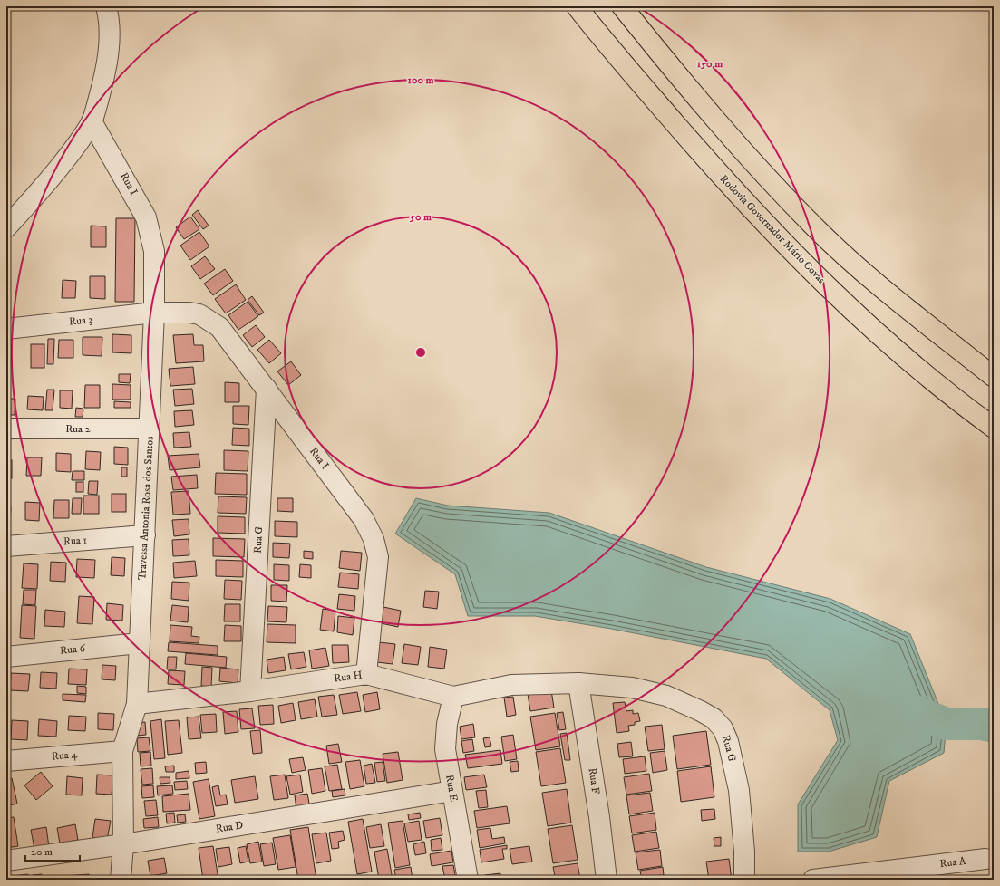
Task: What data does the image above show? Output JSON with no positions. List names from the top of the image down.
{
  "streets": {
    "highway": ["Rodovia Governador Mário Covas"],
    "street": [
      "Rua I",
      "Rua 3",
      "Rua 2",
      "Travessa Antonia Rosa dos Santos",
      "Rua G",
      "Rua 1",
      "Rua 6",
      "Rua H",
      "Rua 4",
      "Rua F",
      "Rua E",
      "Rua D",
      "Rua A"
    ]
  },
  "crossings": [
    ["Rua I", "Rua 3"],
    ["Rua I", "Travessa Antonia Rosa dos Santos"],
    ["Rua I", "Rua G"],
    ["Rua I", "Rua H"],
    ["Rua 3", "Travessa Antonia Rosa dos Santos"],
    ["Rua 2", "Travessa Antonia Rosa dos Santos"],
    ["Travessa Antonia Rosa dos Santos", "Rua 1"],
    ["Travessa Antonia Rosa dos Santos", "Rua 6"],
    ["Travessa Antonia Rosa dos Santos", "Rua H"],
    ["Travessa Antonia Rosa dos Santos", "Rua 4"],
    ["Travessa Antonia Rosa dos Santos", "Rua D"],
    ["Rua G", "Rua H"],
    ["Rua G", "Rua F"],
    ["Rua H", "Rua F"],
    ["Rua H", "Rua E"],
    ["Rua E", "Rua D"]
  ],
  "scale_bar": "20 m",
  "rings": ["150 m", "100 m", "50 m"]
}
